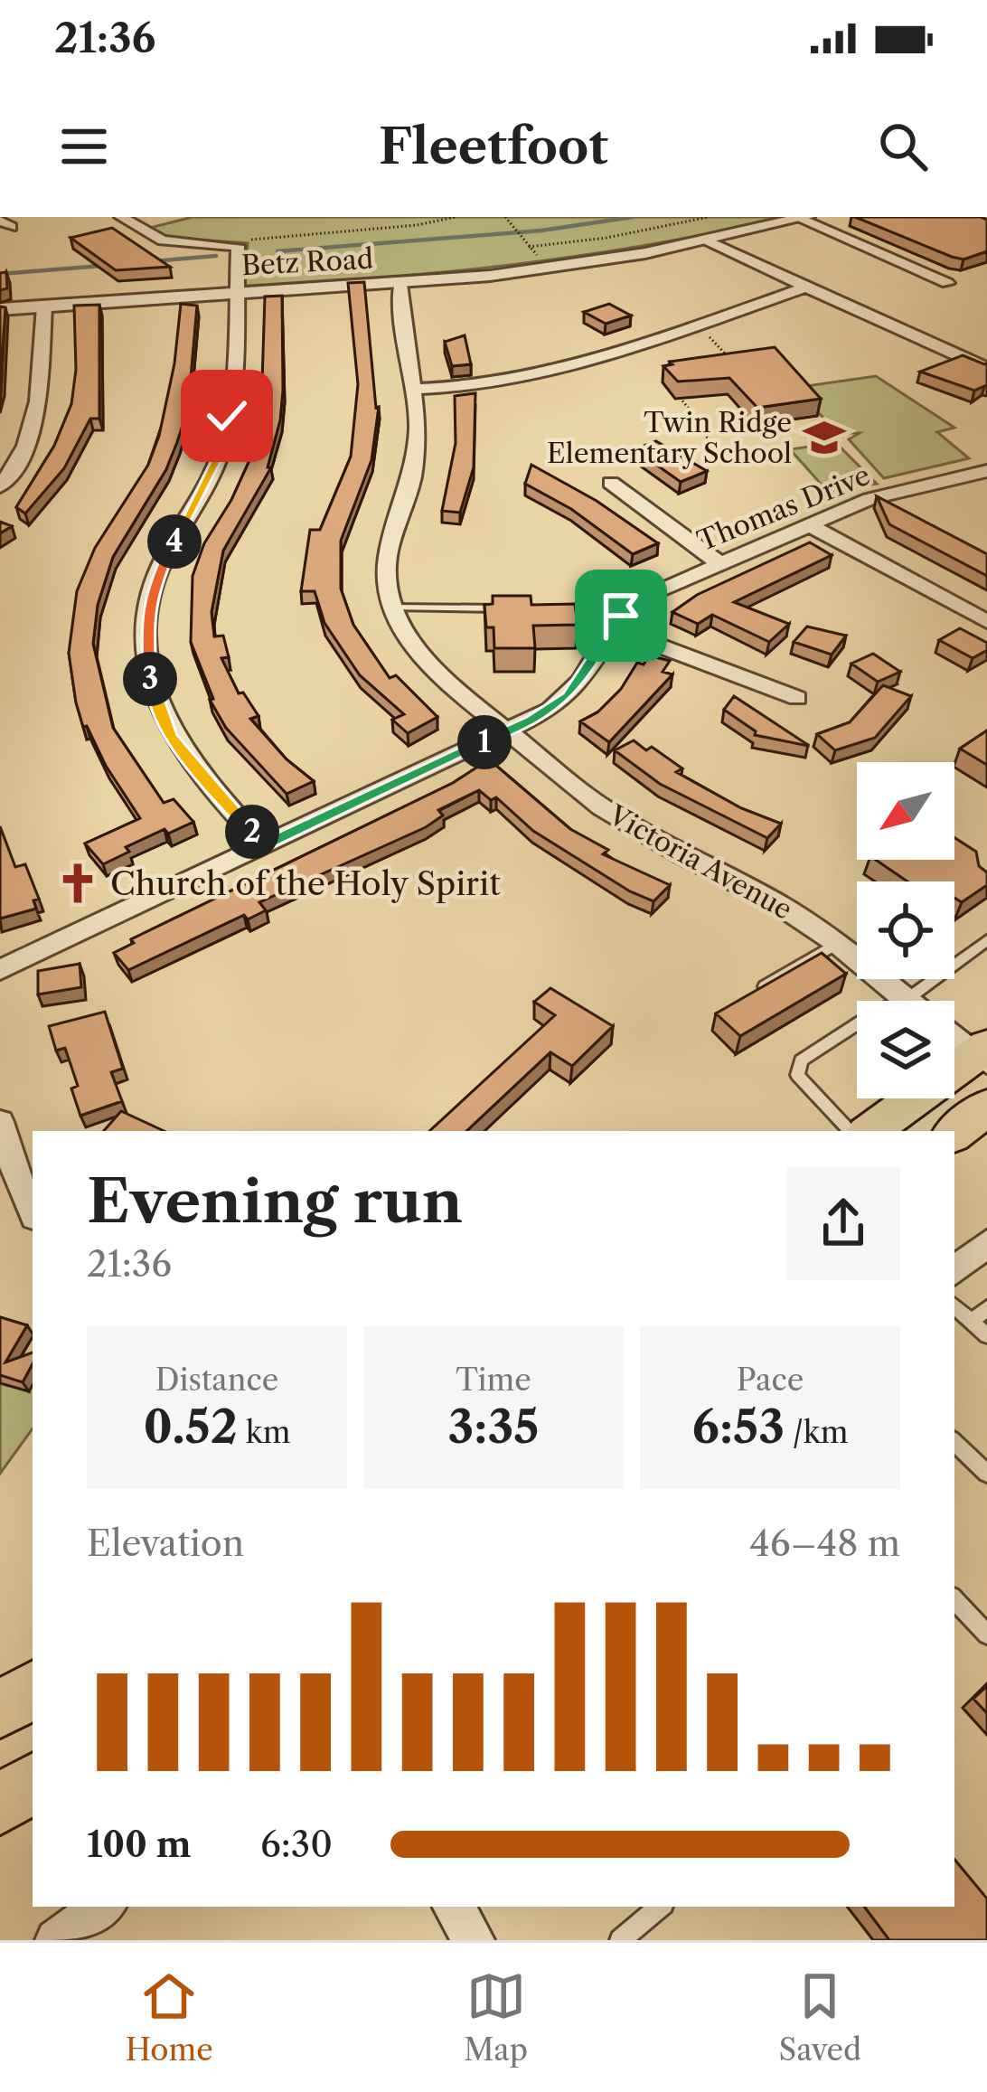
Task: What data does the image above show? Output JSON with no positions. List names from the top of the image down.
{
  "streets": {
    "street": ["Betz Road", "Thomas Drive", "Victoria Avenue"]
  },
  "crossings": [
    ["Betz Road", "Victoria Avenue"],
    ["Thomas Drive", "Victoria Avenue"]
  ],
  "places": {
    "school or university": ["Twin Ridge Elementary School"],
    "church": ["Church of the Holy Spirit"]
  },
  "north": "bottom left",
  "page": {
    "status": "21:36",
    "header": "Fleetfoot",
    "pins": [
      "4",
      "3",
      "1",
      "2"
    ],
    "heading": ["Evening run", "21:36"],
    "stats": [
      ["Distance", "0.52 km"],
      ["Time", "3:35"],
      ["Pace", "6:53 /km"]
    ],
    "chart": ["Elevation", "46–48 m"],
    "list": [
      {
        "name": "100 m",
        "note": "6:30"
      }
    ],
    "tabs": ["Home", "Map", "Saved"]
  }
}
